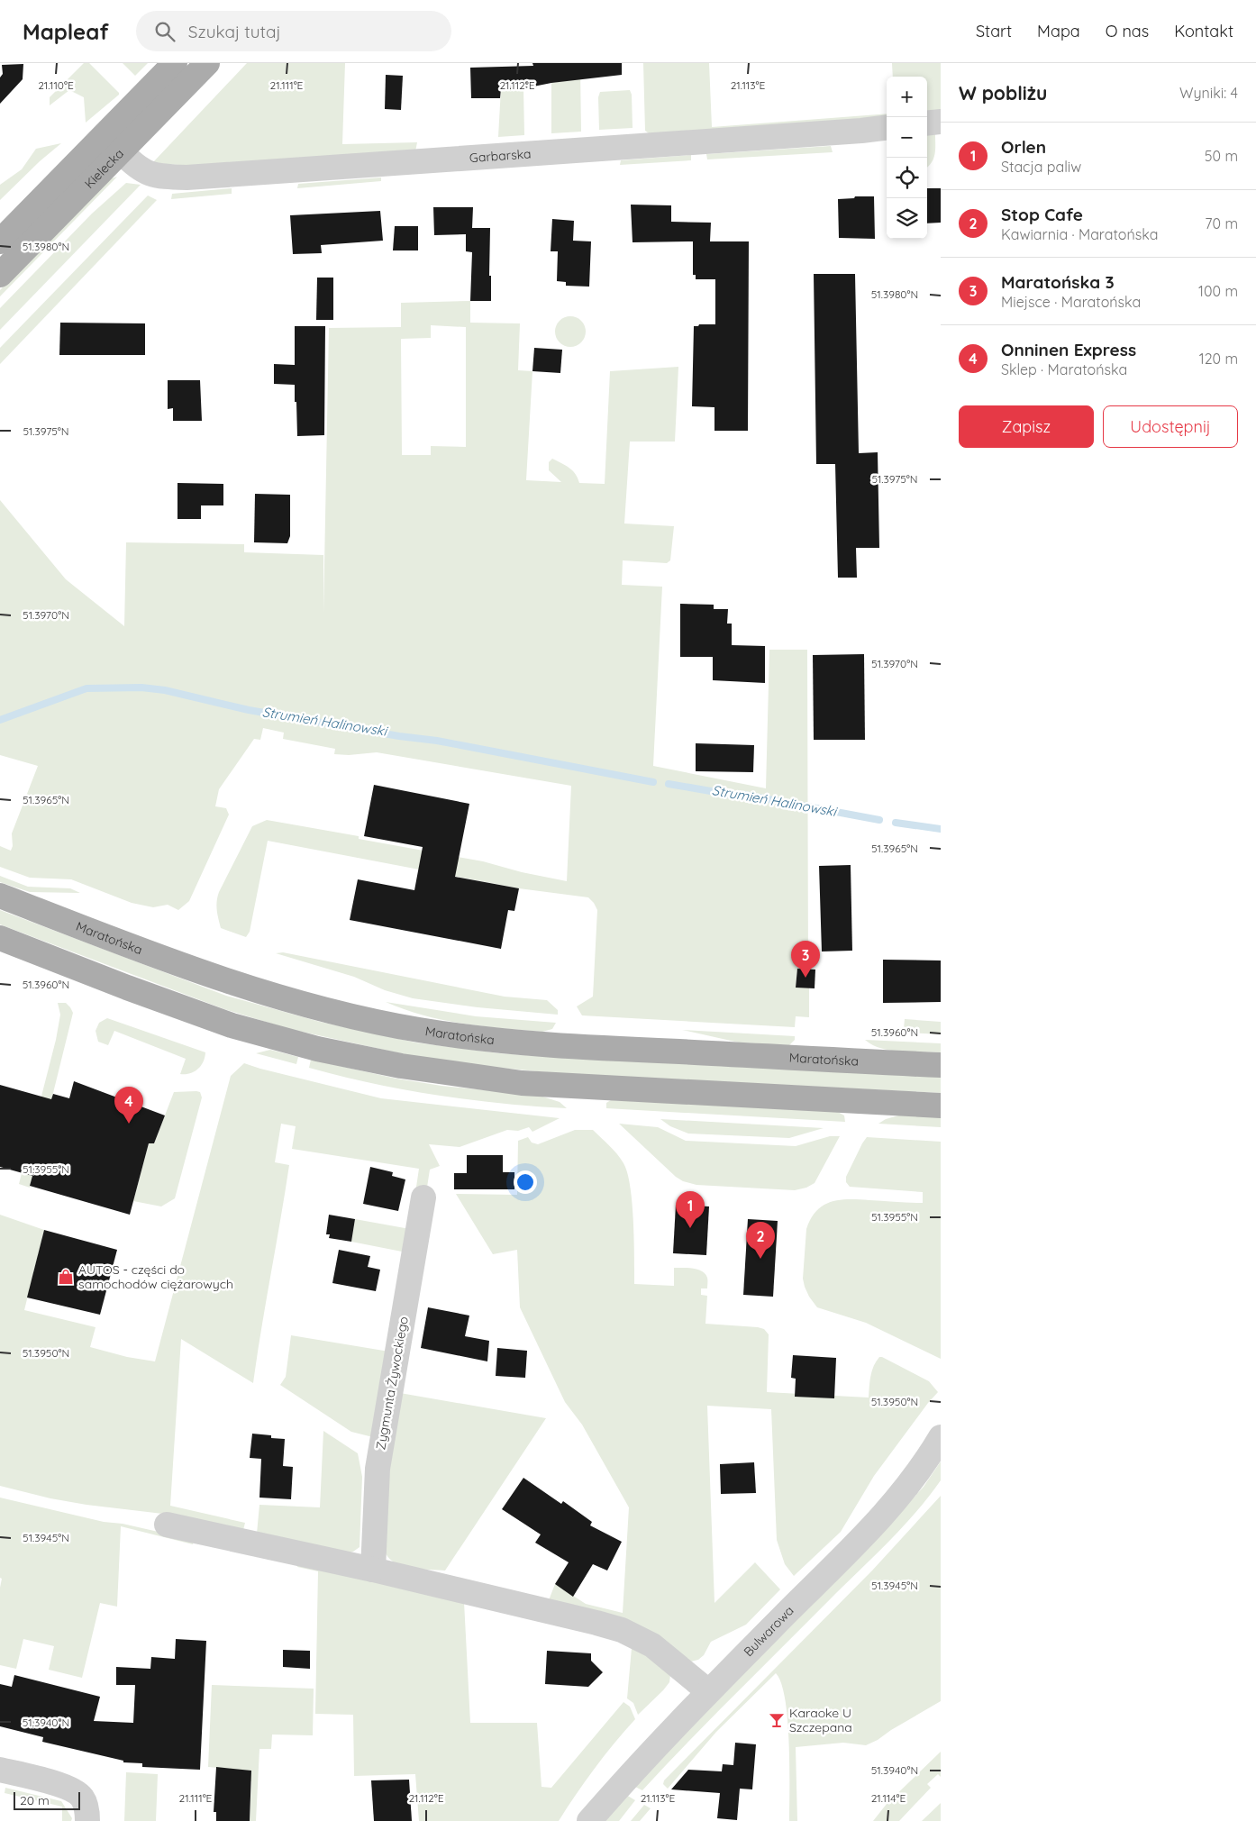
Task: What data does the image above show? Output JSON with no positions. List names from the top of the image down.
{
  "streets": {
    "main road": ["Kielecka", "Maratońska"],
    "street": ["Garbarska", "Zygmunta Żywockiego", "Bulwarowa"]
  },
  "crossings": [
    ["Garbarska", "Kielecka"]
  ],
  "water": ["Strumień Halinowski"],
  "places": {
    "shop": ["AUTOS - części do samochodów ciężarowych"],
    "bar": ["Karaoke U Szczepana"]
  },
  "scale_bar": "20 m",
  "page": {
    "header": "Mapleaf",
    "search": "Szukaj tutaj",
    "nav": [
      "Start",
      "Mapa",
      "O nas",
      "Kontakt"
    ],
    "heading": ["W pobliżu", "Wyniki: 4"],
    "map_buttons": ["+", "−"],
    "list": [
      {
        "mark": "1",
        "name": "Orlen",
        "note": "Stacja paliw",
        "value": "50 m"
      },
      {
        "mark": "2",
        "name": "Stop Cafe",
        "note": "Kawiarnia · Maratońska",
        "value": "70 m"
      },
      {
        "mark": "3",
        "name": "Maratońska 3",
        "note": "Miejsce · Maratońska",
        "value": "100 m"
      },
      {
        "mark": "4",
        "name": "Onninen Express",
        "note": "Sklep · Maratońska",
        "value": "120 m"
      }
    ],
    "buttons": ["Zapisz", "Udostępnij"],
    "pins": [
      "3",
      "4",
      "1",
      "2"
    ],
    "scale": "20 m"
  },
  "coordinates": [
    "21.110°E",
    "21.111°E",
    "21.112°E",
    "21.113°E",
    "51.3980°N",
    "51.3975°N",
    "51.3970°N",
    "51.3965°N",
    "51.3960°N",
    "51.3955°N",
    "51.3950°N",
    "51.3945°N",
    "51.3940°N",
    "21.114°E"
  ]
}
